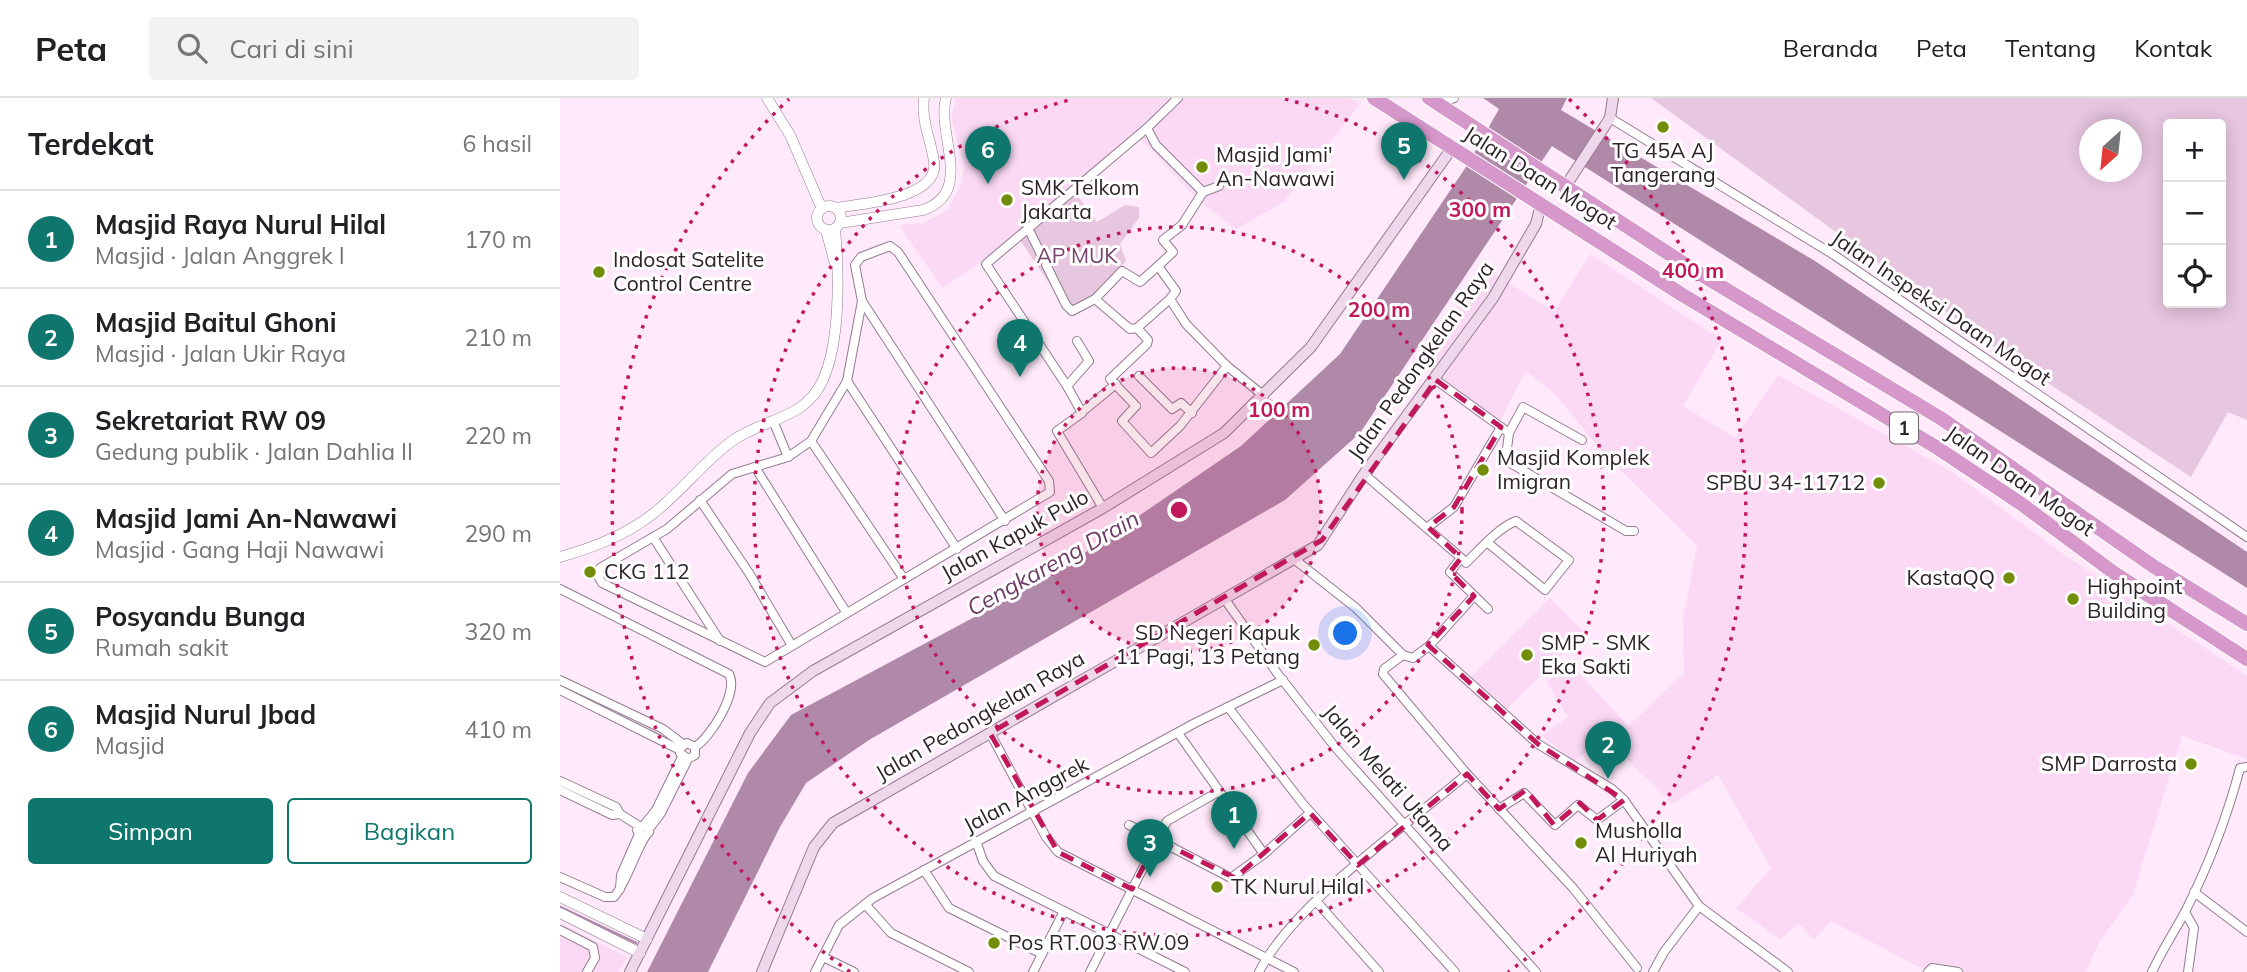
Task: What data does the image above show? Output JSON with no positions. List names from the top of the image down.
{
  "streets": {
    "highway": ["Jalan Daan Mogot", "1"],
    "main road": ["Jalan Pedongkelan Raya", "Jalan Kapuk Pulo"],
    "street": ["Jalan Inspeksi Daan Mogot", "Jalan Melati Utama", "Jalan Anggrek"]
  },
  "crossings": [
    ["Jalan Daan Mogot", "Jalan Pedongkelan Raya"],
    ["Jalan Daan Mogot", "Jalan Kapuk Pulo"],
    ["Jalan Pedongkelan Raya", "Jalan Melati Utama"],
    ["Jalan Melati Utama", "Jalan Anggrek"]
  ],
  "water": ["Cengkareng Drain"],
  "parks": ["AP MUK"],
  "places": [
    "TG 45A AJ Tangerang",
    "Masjid Jami' An-Nawawi",
    "SMK Telkom Jakarta",
    "Indosat Satelite Control Centre",
    "Masjid Komplek Imigran",
    "SPBU 34-11712",
    "CKG 112",
    "KastaQQ",
    "Highpoint Building",
    "SD Negeri Kapuk 11 Pagi, 13 Petang",
    "SMP - SMK Eka Sakti",
    "SMP Darrosta",
    "Musholla Al Huriyah",
    "TK Nurul Hilal",
    "Pos RT.003 RW.09"
  ],
  "north": "bottom left",
  "page": {
    "header": "Peta",
    "search": "Cari di sini",
    "nav": [
      "Beranda",
      "Peta",
      "Tentang",
      "Kontak"
    ],
    "heading": ["Terdekat", "6 hasil"],
    "map_buttons": ["+", "−"],
    "pins": [
      "5",
      "6",
      "4",
      "2",
      "1",
      "3"
    ],
    "list": [
      {
        "mark": "1",
        "name": "Masjid Raya Nurul Hilal",
        "note": "Masjid · Jalan Anggrek I",
        "value": "170 m"
      },
      {
        "mark": "2",
        "name": "Masjid Baitul Ghoni",
        "note": "Masjid · Jalan Ukir Raya",
        "value": "210 m"
      },
      {
        "mark": "3",
        "name": "Sekretariat RW 09",
        "note": "Gedung publik · Jalan Dahlia II",
        "value": "220 m"
      },
      {
        "mark": "4",
        "name": "Masjid Jami An-Nawawi",
        "note": "Masjid · Gang Haji Nawawi",
        "value": "290 m"
      },
      {
        "mark": "5",
        "name": "Posyandu Bunga",
        "note": "Rumah sakit",
        "value": "320 m"
      },
      {
        "mark": "6",
        "name": "Masjid Nurul Jbad",
        "note": "Masjid",
        "value": "410 m"
      }
    ],
    "buttons": ["Simpan", "Bagikan"]
  },
  "rings": [
    "300 m",
    "400 m",
    "200 m",
    "100 m"
  ]
}
